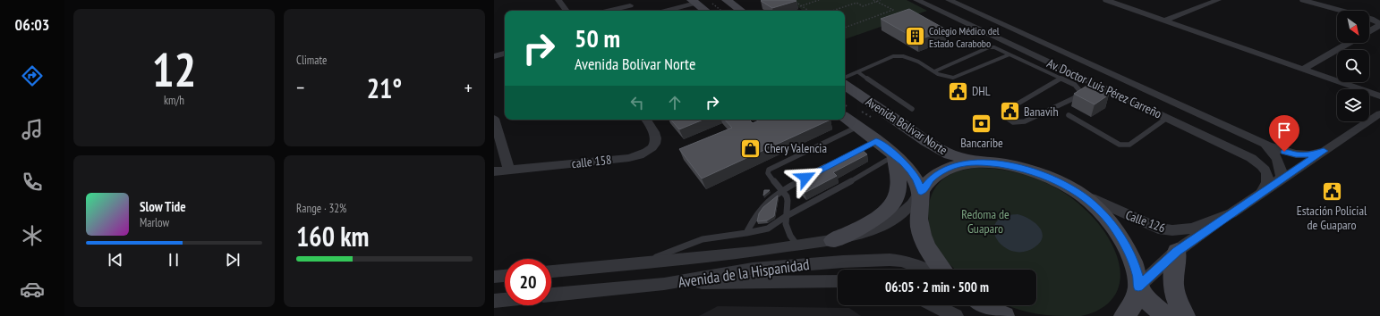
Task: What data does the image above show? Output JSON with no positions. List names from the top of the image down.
{
  "streets": {
    "main road": ["Avenida Bolívar Norte"],
    "street": [
      "Av. Doctor Luis Pérez Carreño",
      "calle 158",
      "Calle 126",
      "Avenida de la Hispanidad"
    ]
  },
  "crossings": [
    ["Av. Doctor Luis Pérez Carreño", "Calle 126"]
  ],
  "parks": ["Redoma de Guaparo"],
  "places": {
    "building": ["Colegio Médico del Estado Carabobo"],
    "public building": ["DHL", "Banavih", "Estación Policial de Guaparo"],
    "bank": ["Bancaribe"],
    "shop": ["Chery Valencia"]
  },
  "north": "bottom right",
  "page": {
    "tabs": "06:03",
    "tile": [
      ["12", "km/h"],
      "Climate",
      ["Range · 32%", "160 km"]
    ],
    "turn": ["50 m", "Avenida Bolívar Norte"],
    "heat": ["−", "21°", "+"],
    "song": ["Slow Tide", "Marlow"],
    "limit": "20",
    "trip": "06:05 · 2 min · 500 m"
  }
}
